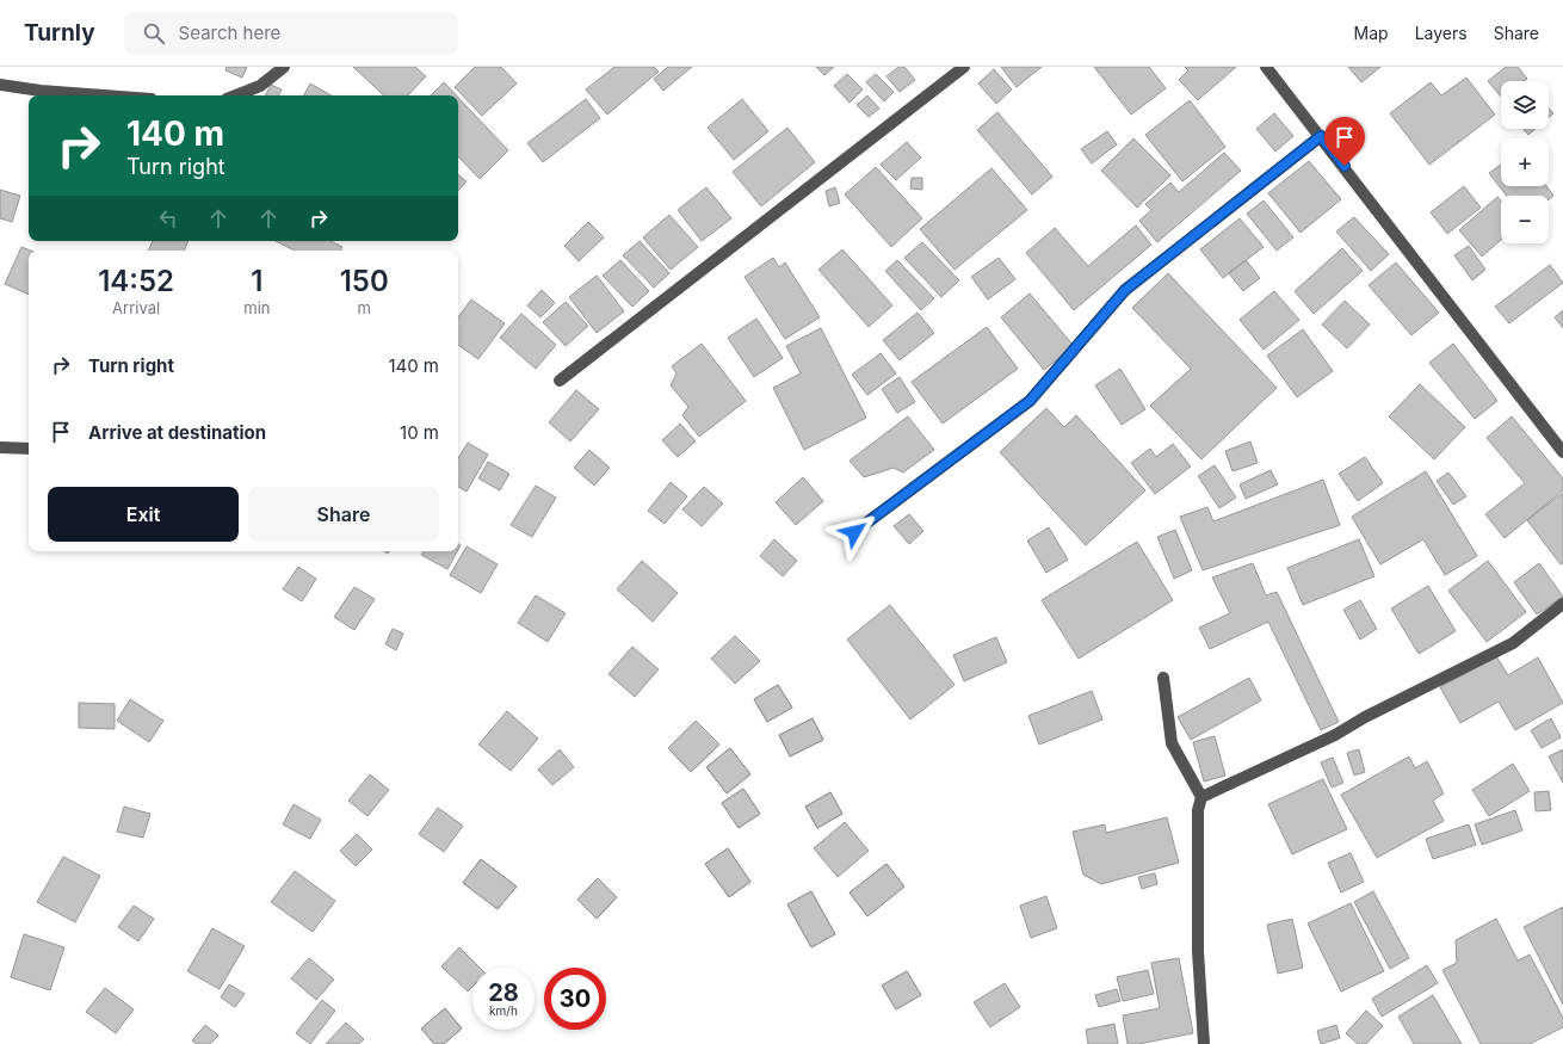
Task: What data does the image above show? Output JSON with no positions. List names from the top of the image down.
{
  "page": {
    "header": "Turnly",
    "search": "Search here",
    "nav": ["Map", "Layers", "Share"],
    "map_buttons": ["+", "−"],
    "turn": ["140 m", "Turn right"],
    "eta": [
      "14:52",
      "Arrival",
      "1",
      "min",
      "150",
      "m"
    ],
    "list": [
      {
        "name": "Turn right",
        "value": "140 m"
      },
      {
        "name": "Arrive at destination",
        "value": "10 m"
      }
    ],
    "buttons": ["Exit", "Share"],
    "speed": "28 km/h",
    "limit": "30"
  }
}
